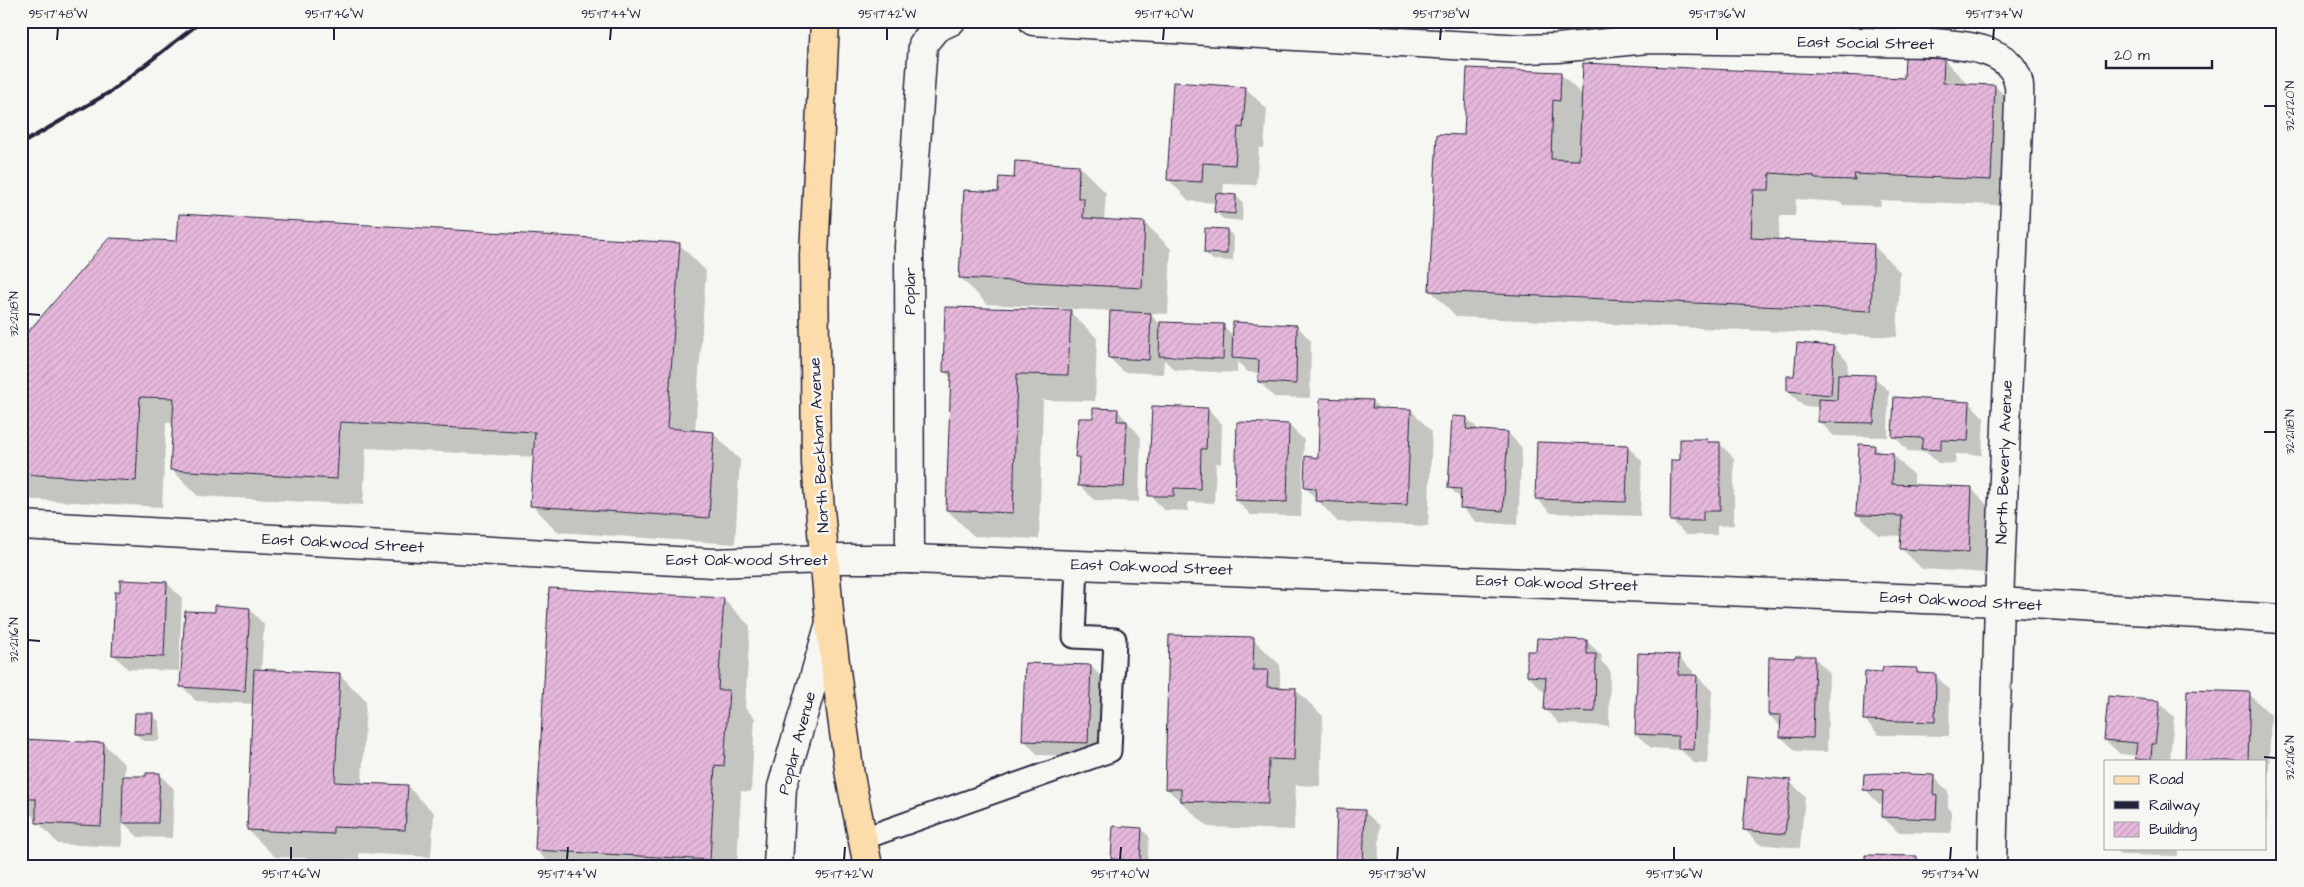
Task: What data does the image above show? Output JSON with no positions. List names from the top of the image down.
{
  "streets": {
    "main road": ["North Beckham Avenue"],
    "street": [
      "East Social Street",
      "Poplar",
      "North Beverly Avenue",
      "East Oakwood Street",
      "Poplar Avenue"
    ]
  },
  "crossings": [
    ["East Social Street", "North Beverly Avenue"],
    ["Poplar", "East Oakwood Street"],
    ["North Beckham Avenue", "East Oakwood Street"],
    ["North Beckham Avenue", "Poplar Avenue"],
    ["North Beverly Avenue", "East Oakwood Street"]
  ],
  "legend": ["Road", "Railway", "Building"],
  "scale_bar": "20 m",
  "coordinates": [
    "95°17'48\"W",
    "95°17'46\"W",
    "95°17'44\"W",
    "95°17'42\"W",
    "95°17'40\"W",
    "95°17'38\"W",
    "95°17'36\"W",
    "95°17'34\"W",
    "32°21'20\"N",
    "32°21'18\"N",
    "32°21'16\"N"
  ]
}
